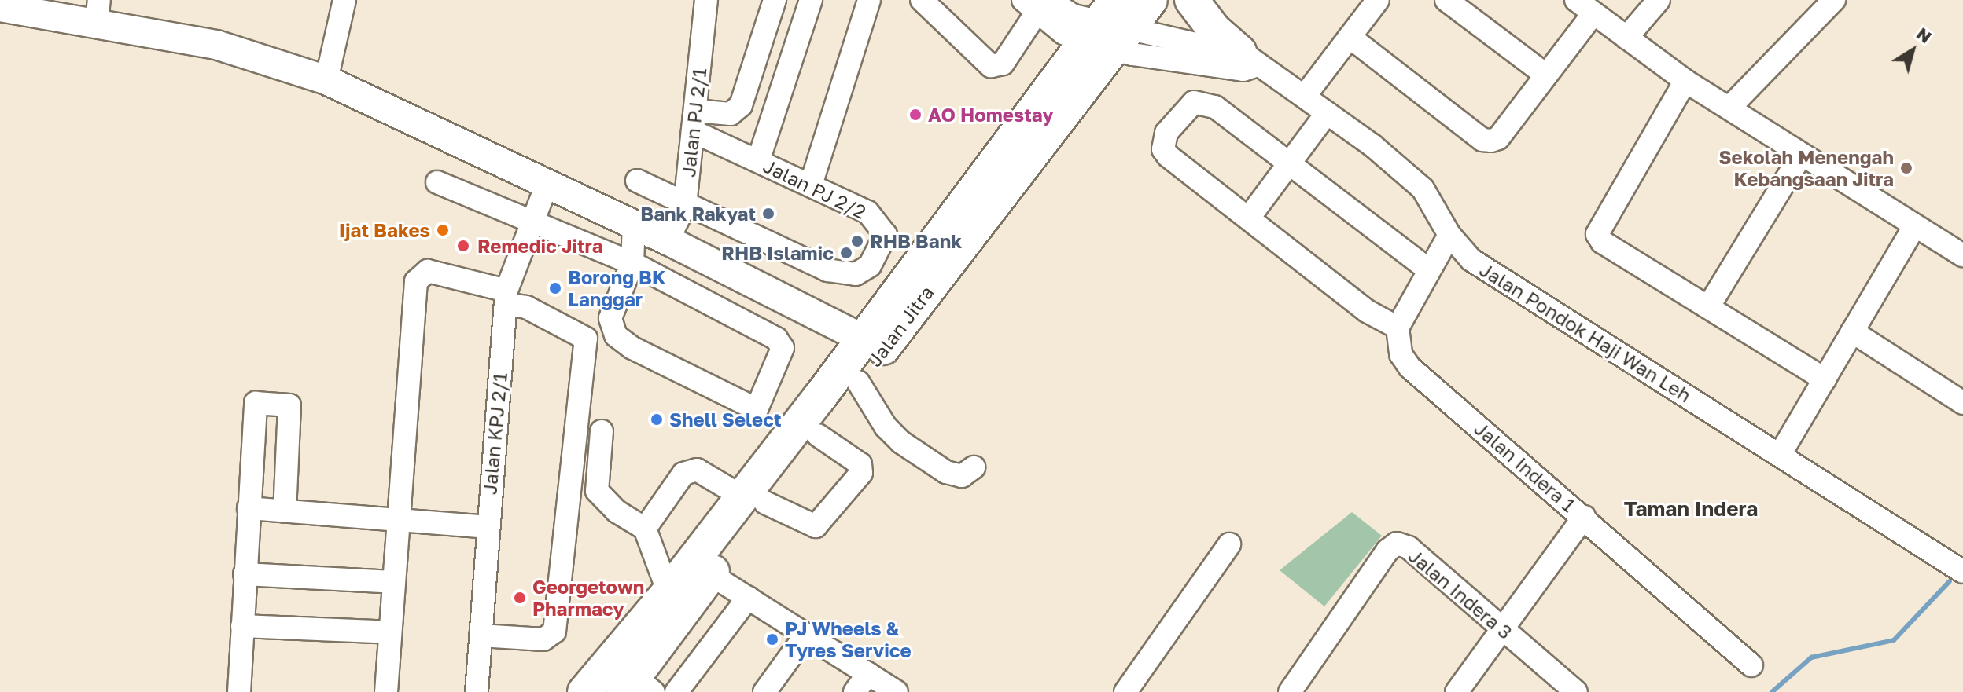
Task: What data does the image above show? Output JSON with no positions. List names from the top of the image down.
{
  "streets": {
    "highway": ["Jalan Jitra"],
    "street": [
      "Jalan PJ 2/1",
      "Jalan PJ 2/2",
      "Jalan Pondok Haji Wan Leh",
      "Jalan KPJ 2/1",
      "Jalan Indera 1",
      "Jalan Indera 3"
    ]
  },
  "crossings": [
    ["Jalan PJ 2/1", "Jalan PJ 2/2"],
    ["Jalan Jitra", "Jalan Pondok Haji Wan Leh"]
  ],
  "districts": ["Taman Indera"],
  "places": [
    "AO Homestay",
    "Sekolah Menengah Kebangsaan Jitra",
    "Bank Rakyat",
    "Ijat Bakes",
    "RHB Bank",
    "Remedic Jitra",
    "RHB Islamic",
    "Borong BK Langgar",
    "Shell Select",
    "Georgetown Pharmacy",
    "PJ Wheels & Tyres Service"
  ],
  "north": "top right"
}
